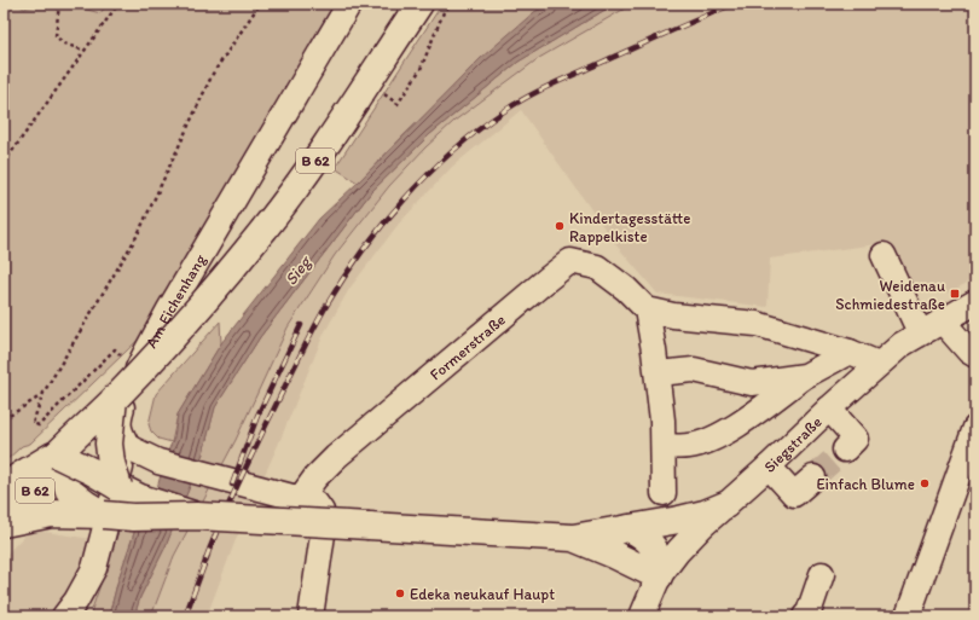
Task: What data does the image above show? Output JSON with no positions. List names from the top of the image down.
{
  "streets": {
    "main road": ["B 62"],
    "street": ["Am Eichenhang", "Formerstraße", "Siegstraße"]
  },
  "water": ["Sieg"],
  "places": {
    "other": ["Kindertagesstätte Rappelkiste", "Einfach Blume", "Edeka neukauf Haupt"],
    "transit": ["Weidenau Schmiedestraße"]
  }
}
